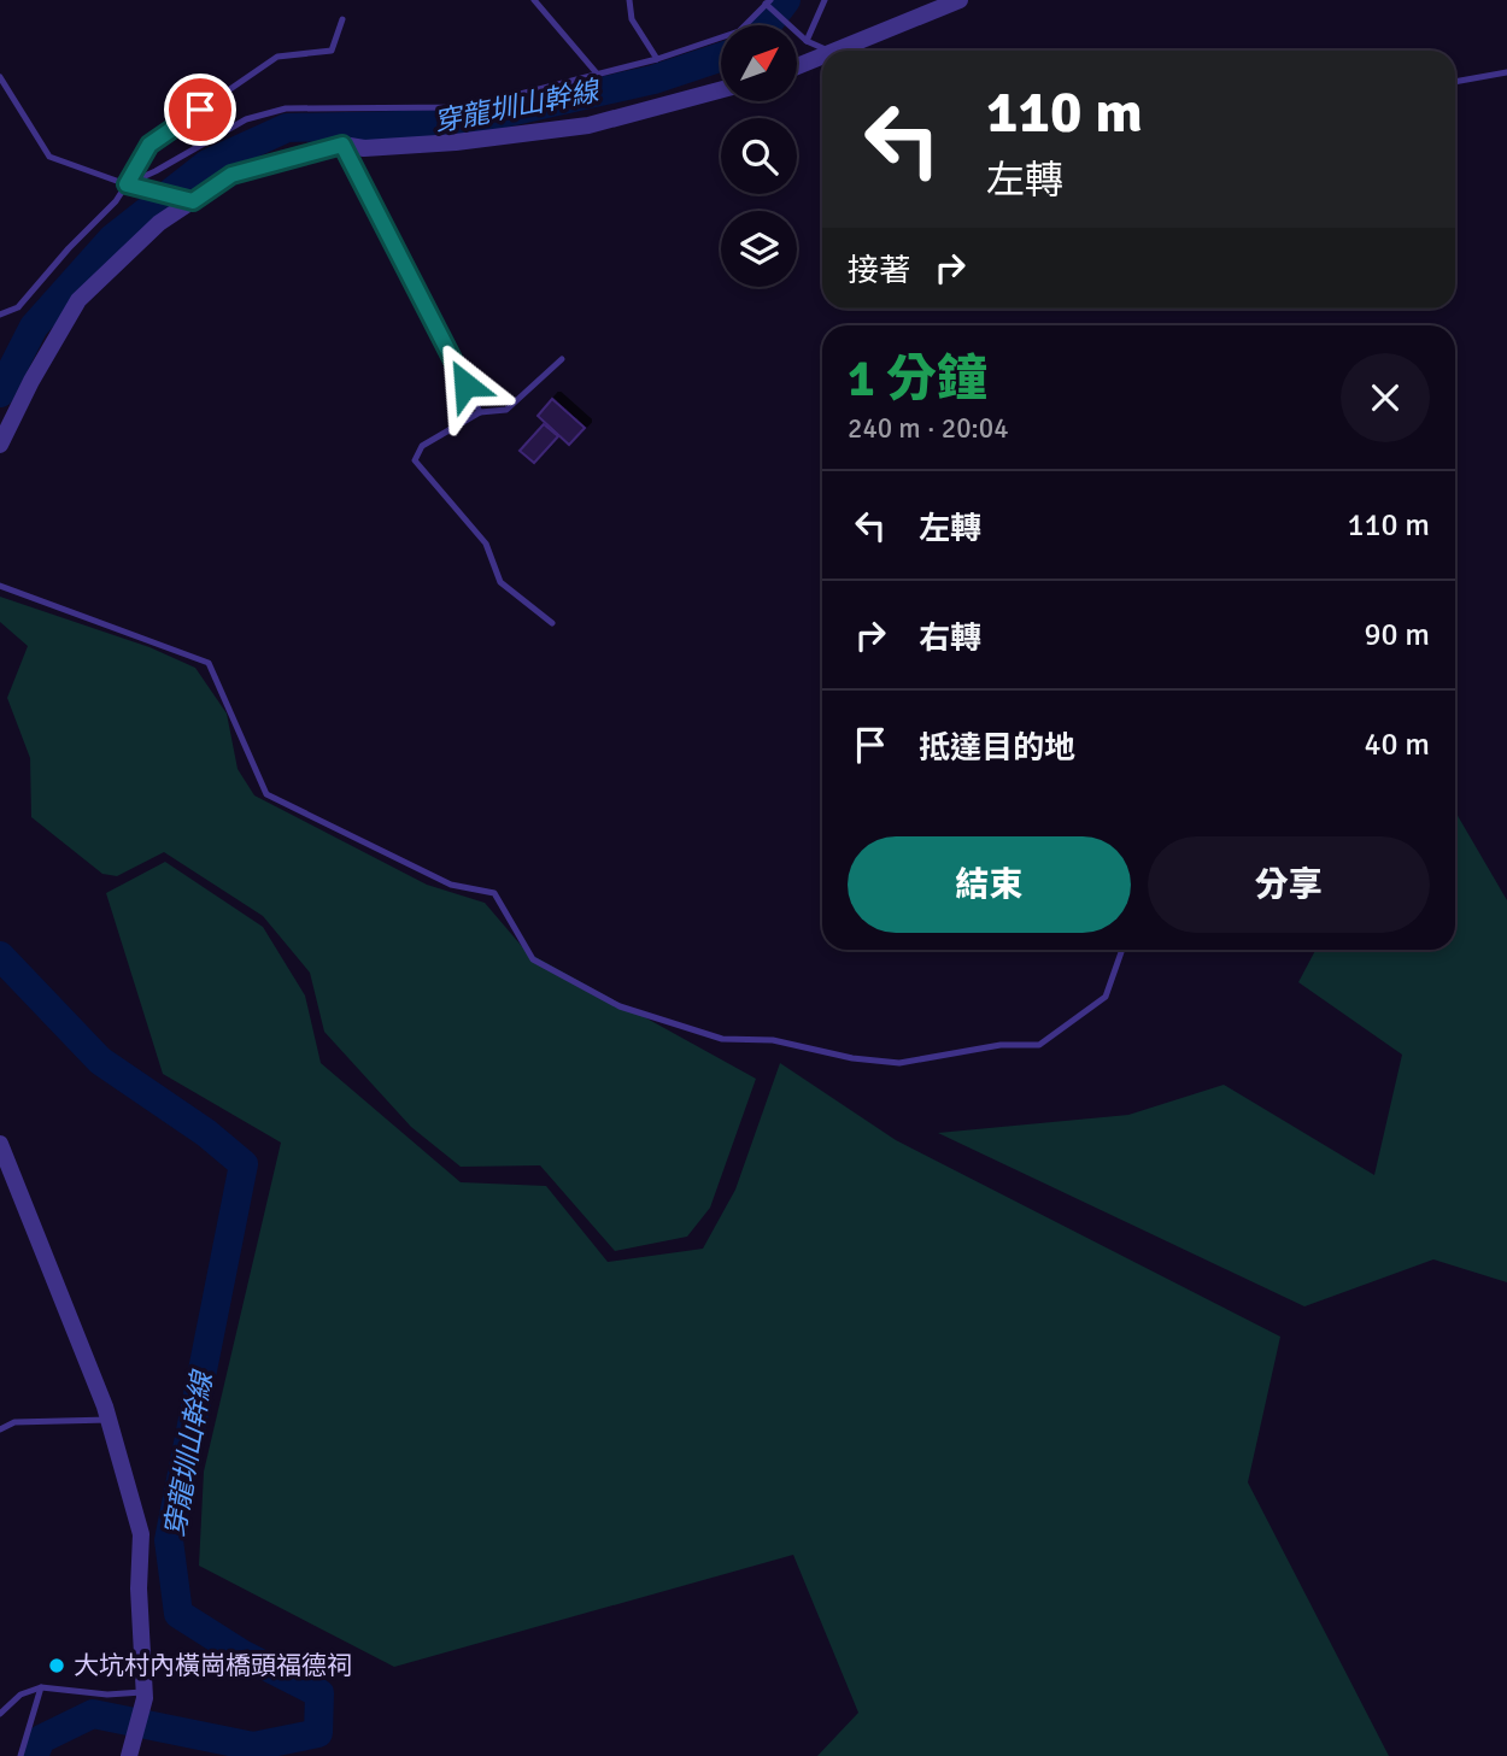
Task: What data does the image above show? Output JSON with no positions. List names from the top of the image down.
{
  "water": ["穿龍圳山幹線"],
  "places": ["大坑村內橫崗橋頭福德祠"],
  "north": "top right",
  "page": {
    "turn": ["110 m", "左轉"],
    "then": "接著",
    "heading": ["1 分鐘", "240 m · 20:04"],
    "list": [
      {
        "name": "左轉",
        "value": "110 m"
      },
      {
        "name": "右轉",
        "value": "90 m"
      },
      {
        "name": "抵達目的地",
        "value": "40 m"
      }
    ],
    "buttons": ["結束", "分享"]
  }
}
